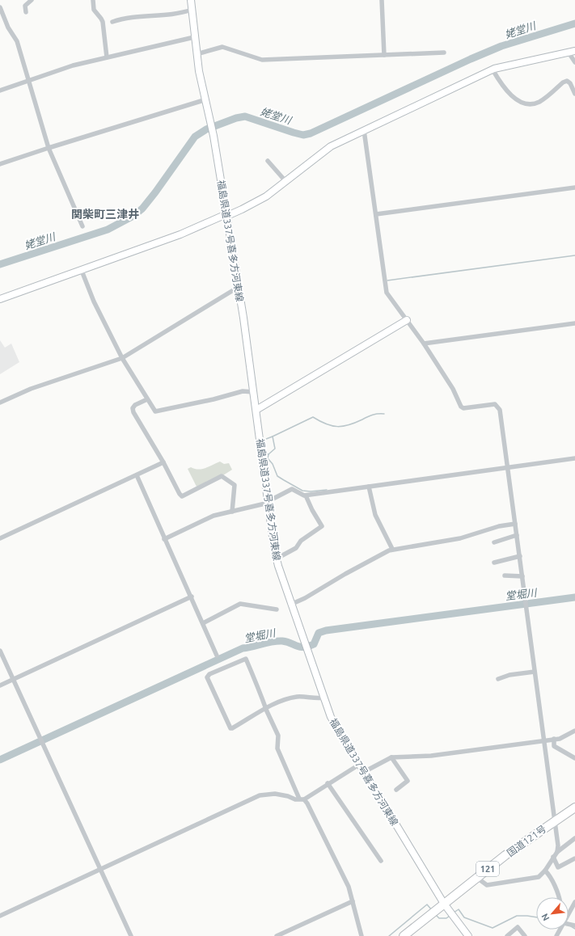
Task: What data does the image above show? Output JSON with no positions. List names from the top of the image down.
{
  "streets": {
    "highway": ["国道121号", "121"],
    "main road": ["福島県道337号喜多方河東線"]
  },
  "crossings": [
    ["福島県道337号喜多方河東線", "国道121号"]
  ],
  "districts": ["関柴町三津井"],
  "water": ["姥堂川", "堂堀川"],
  "north": "bottom left"
}
